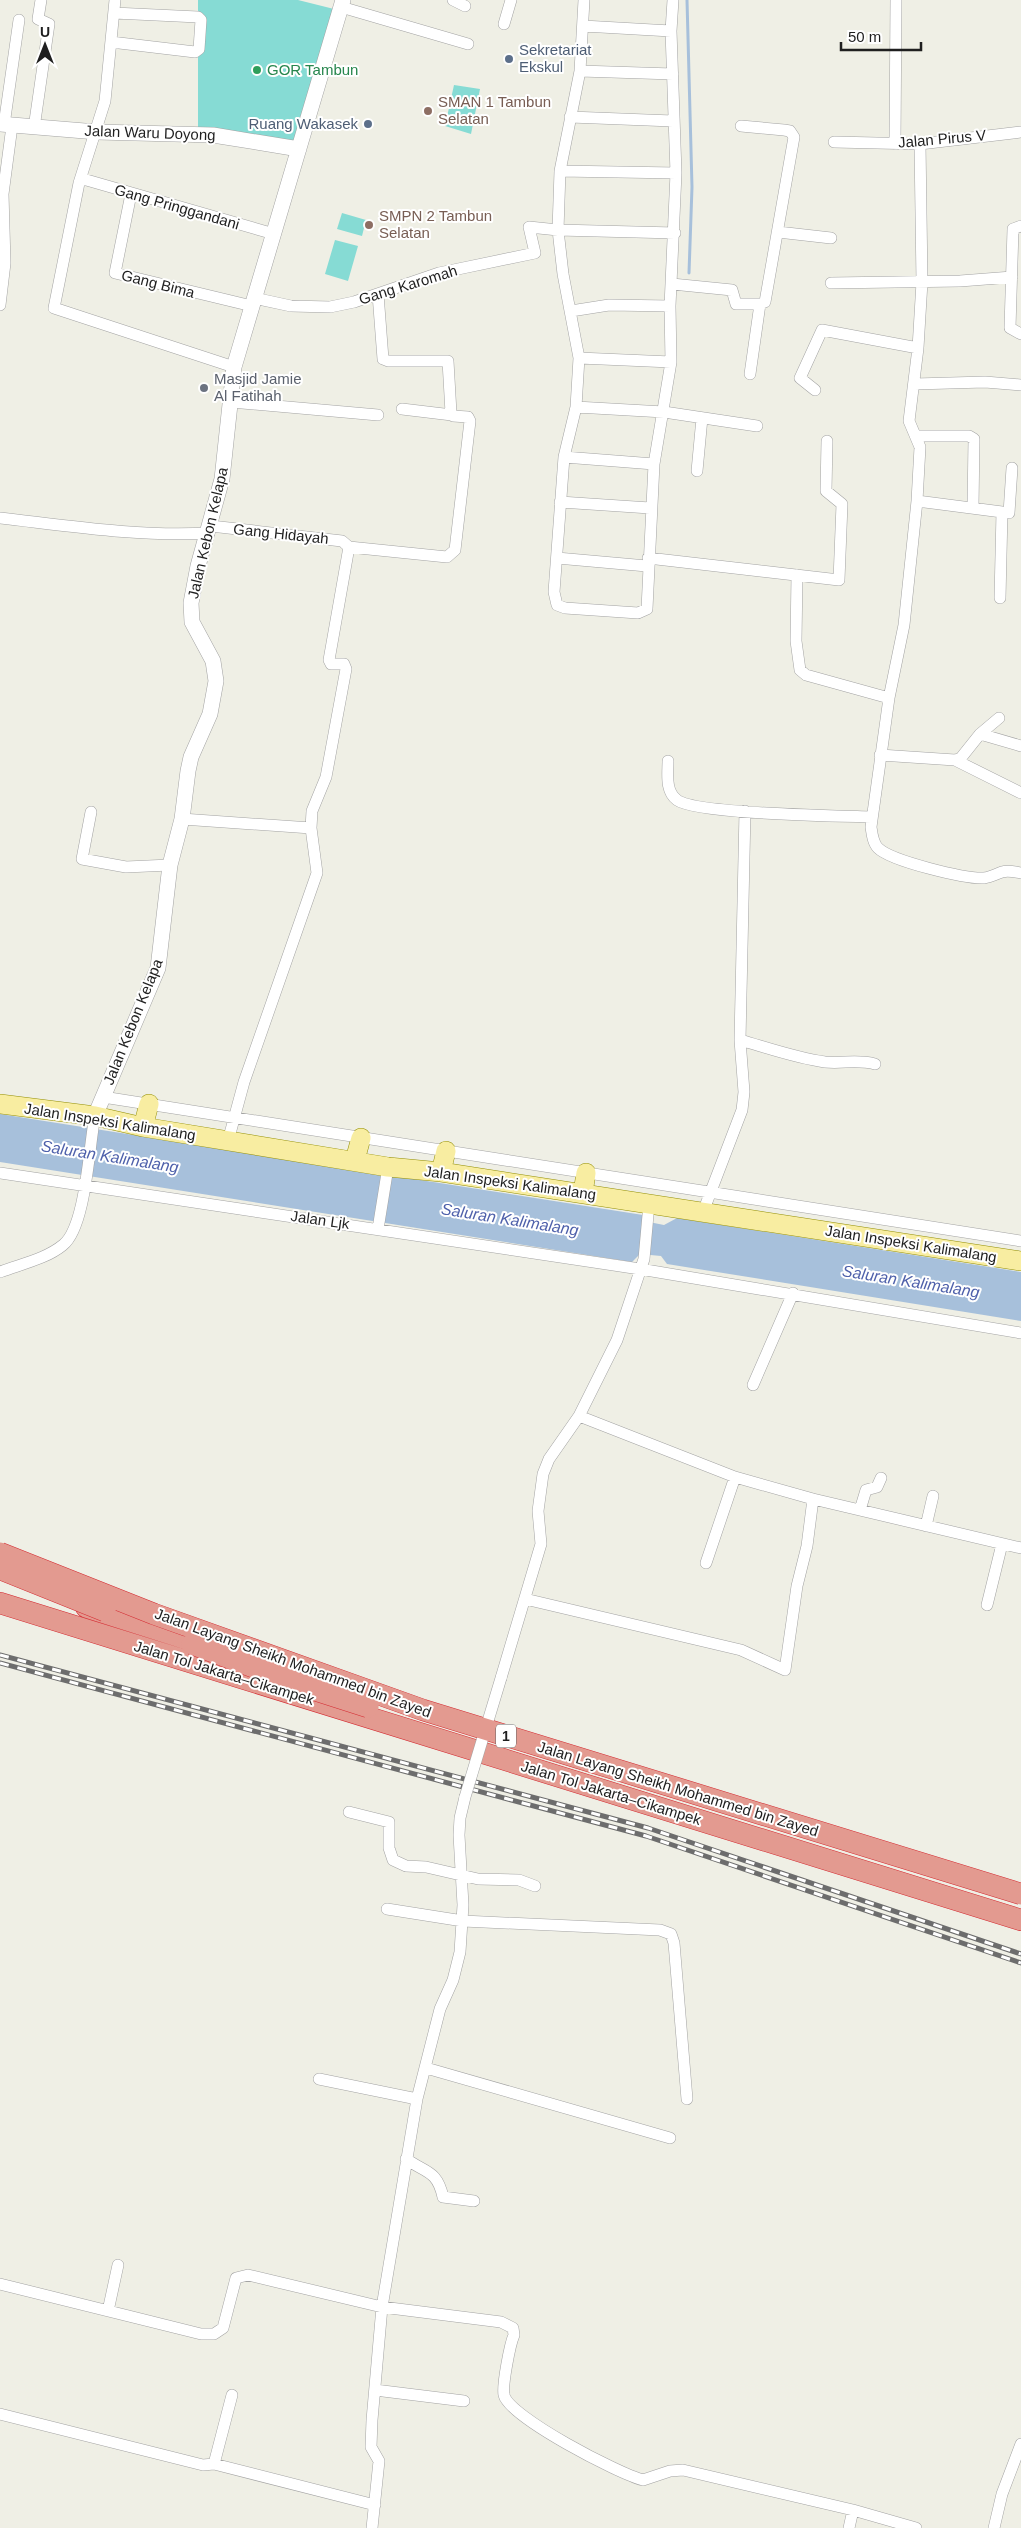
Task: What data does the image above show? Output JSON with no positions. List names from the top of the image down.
{
  "streets": {
    "highway": ["Jalan Layang Sheikh Mohammed bin Zayed", "Jalan Tol Jakarta–Cikampek", "1"],
    "main road": ["Jalan Inspeksi Kalimalang"],
    "street": [
      "Jalan Waru Doyong",
      "Jalan Pirus V",
      "Gang Pringgandani",
      "Gang Bima",
      "Gang Karomah",
      "Jalan Kebon Kelapa",
      "Gang Hidayah",
      "Jalan Ljk"
    ]
  },
  "crossings": [
    ["Jalan Waru Doyong", "Jalan Kebon Kelapa"],
    ["Gang Pringgandani", "Gang Bima"],
    ["Gang Pringgandani", "Jalan Kebon Kelapa"],
    ["Gang Bima", "Gang Karomah"],
    ["Gang Bima", "Jalan Kebon Kelapa"],
    ["Gang Karomah", "Jalan Kebon Kelapa"],
    ["Jalan Kebon Kelapa", "Gang Hidayah"],
    ["Jalan Kebon Kelapa", "Jalan Inspeksi Kalimalang"],
    ["Jalan Layang Sheikh Mohammed bin Zayed", "Jalan Tol Jakarta–Cikampek"]
  ],
  "water": ["Saluran Kalimalang"],
  "places": [
    "Sekretariat Ekskul",
    "GOR Tambun",
    "SMAN 1 Tambun Selatan",
    "Ruang Wakasek",
    "SMPN 2 Tambun Selatan",
    "Masjid Jamie Al Fatihah"
  ],
  "scale_bar": "50 m",
  "north": "top"
}
